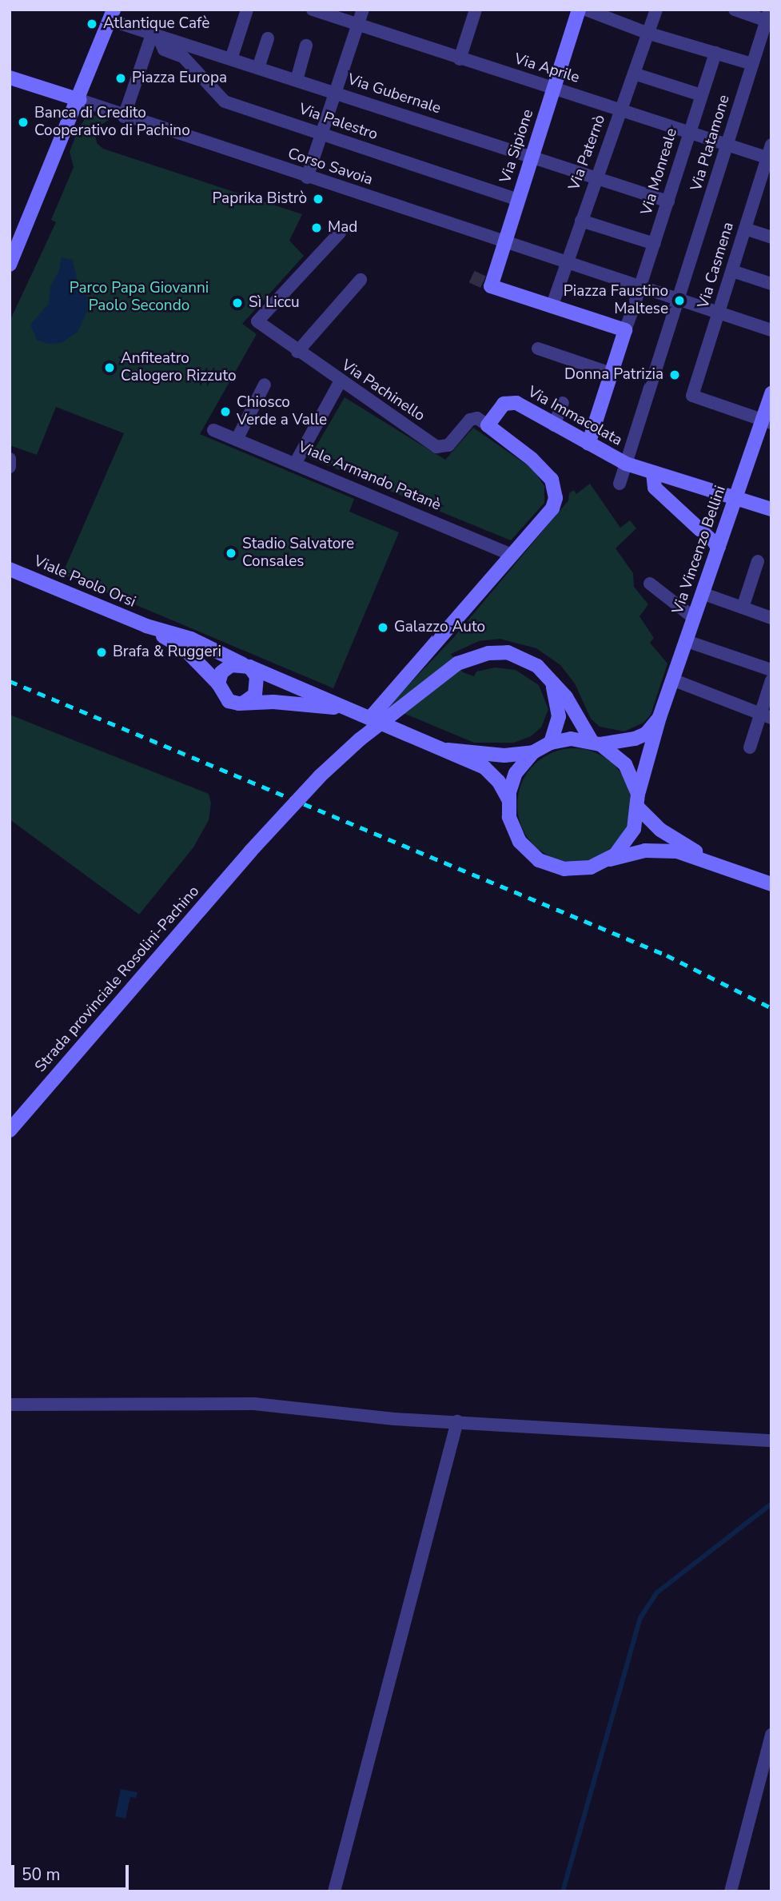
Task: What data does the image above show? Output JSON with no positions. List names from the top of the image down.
{
  "streets": {
    "main road": [
      "Via Sipione",
      "Corso Savoia",
      "Via Monreale",
      "Via Immacolata",
      "Via Vincenzo Bellini",
      "Viale Paolo Orsi",
      "Strada provinciale Rosolini-Pachino"
    ],
    "street": [
      "Via Aprile",
      "Via Gubernale",
      "Via Palestro",
      "Via Platamone",
      "Via Paternò",
      "Via Casmena",
      "Via Pachinello",
      "Viale Armando Patanè"
    ]
  },
  "crossings": [
    ["Via Aprile", "Via Platamone"],
    ["Via Aprile", "Via Sipione"],
    ["Via Aprile", "Via Paternò"],
    ["Via Aprile", "Via Monreale"],
    ["Via Aprile", "Via Casmena"],
    ["Via Gubernale", "Via Palestro"],
    ["Via Gubernale", "Via Sipione"],
    ["Via Gubernale", "Via Paternò"],
    ["Via Gubernale", "Via Monreale"],
    ["Via Palestro", "Via Sipione"],
    ["Via Platamone", "Corso Savoia"],
    ["Via Platamone", "Via Immacolata"],
    ["Via Sipione", "Via Paternò"],
    ["Via Sipione", "Corso Savoia"],
    ["Via Paternò", "Corso Savoia"],
    ["Corso Savoia", "Via Monreale"],
    ["Corso Savoia", "Via Casmena"],
    ["Via Monreale", "Via Immacolata"],
    ["Via Casmena", "Via Vincenzo Bellini"],
    ["Via Pachinello", "Via Immacolata"],
    ["Via Immacolata", "Via Vincenzo Bellini"],
    ["Via Vincenzo Bellini", "Strada provinciale Rosolini-Pachino"]
  ],
  "parks": ["Parco Papa Giovanni Paolo Secondo"],
  "places": [
    "Atlantique Cafè",
    "Piazza Europa",
    "Banca di Credito Cooperativo di Pachino",
    "Paprika Bistrò",
    "Mad",
    "Piazza Faustino Maltese",
    "Sì Liccu",
    "Anfiteatro Calogero Rizzuto",
    "Donna Patrizia",
    "Chiosco Verde a Valle",
    "Stadio Salvatore Consales",
    "Galazzo Auto",
    "Brafa & Ruggeri"
  ],
  "scale_bar": "50 m"
}
